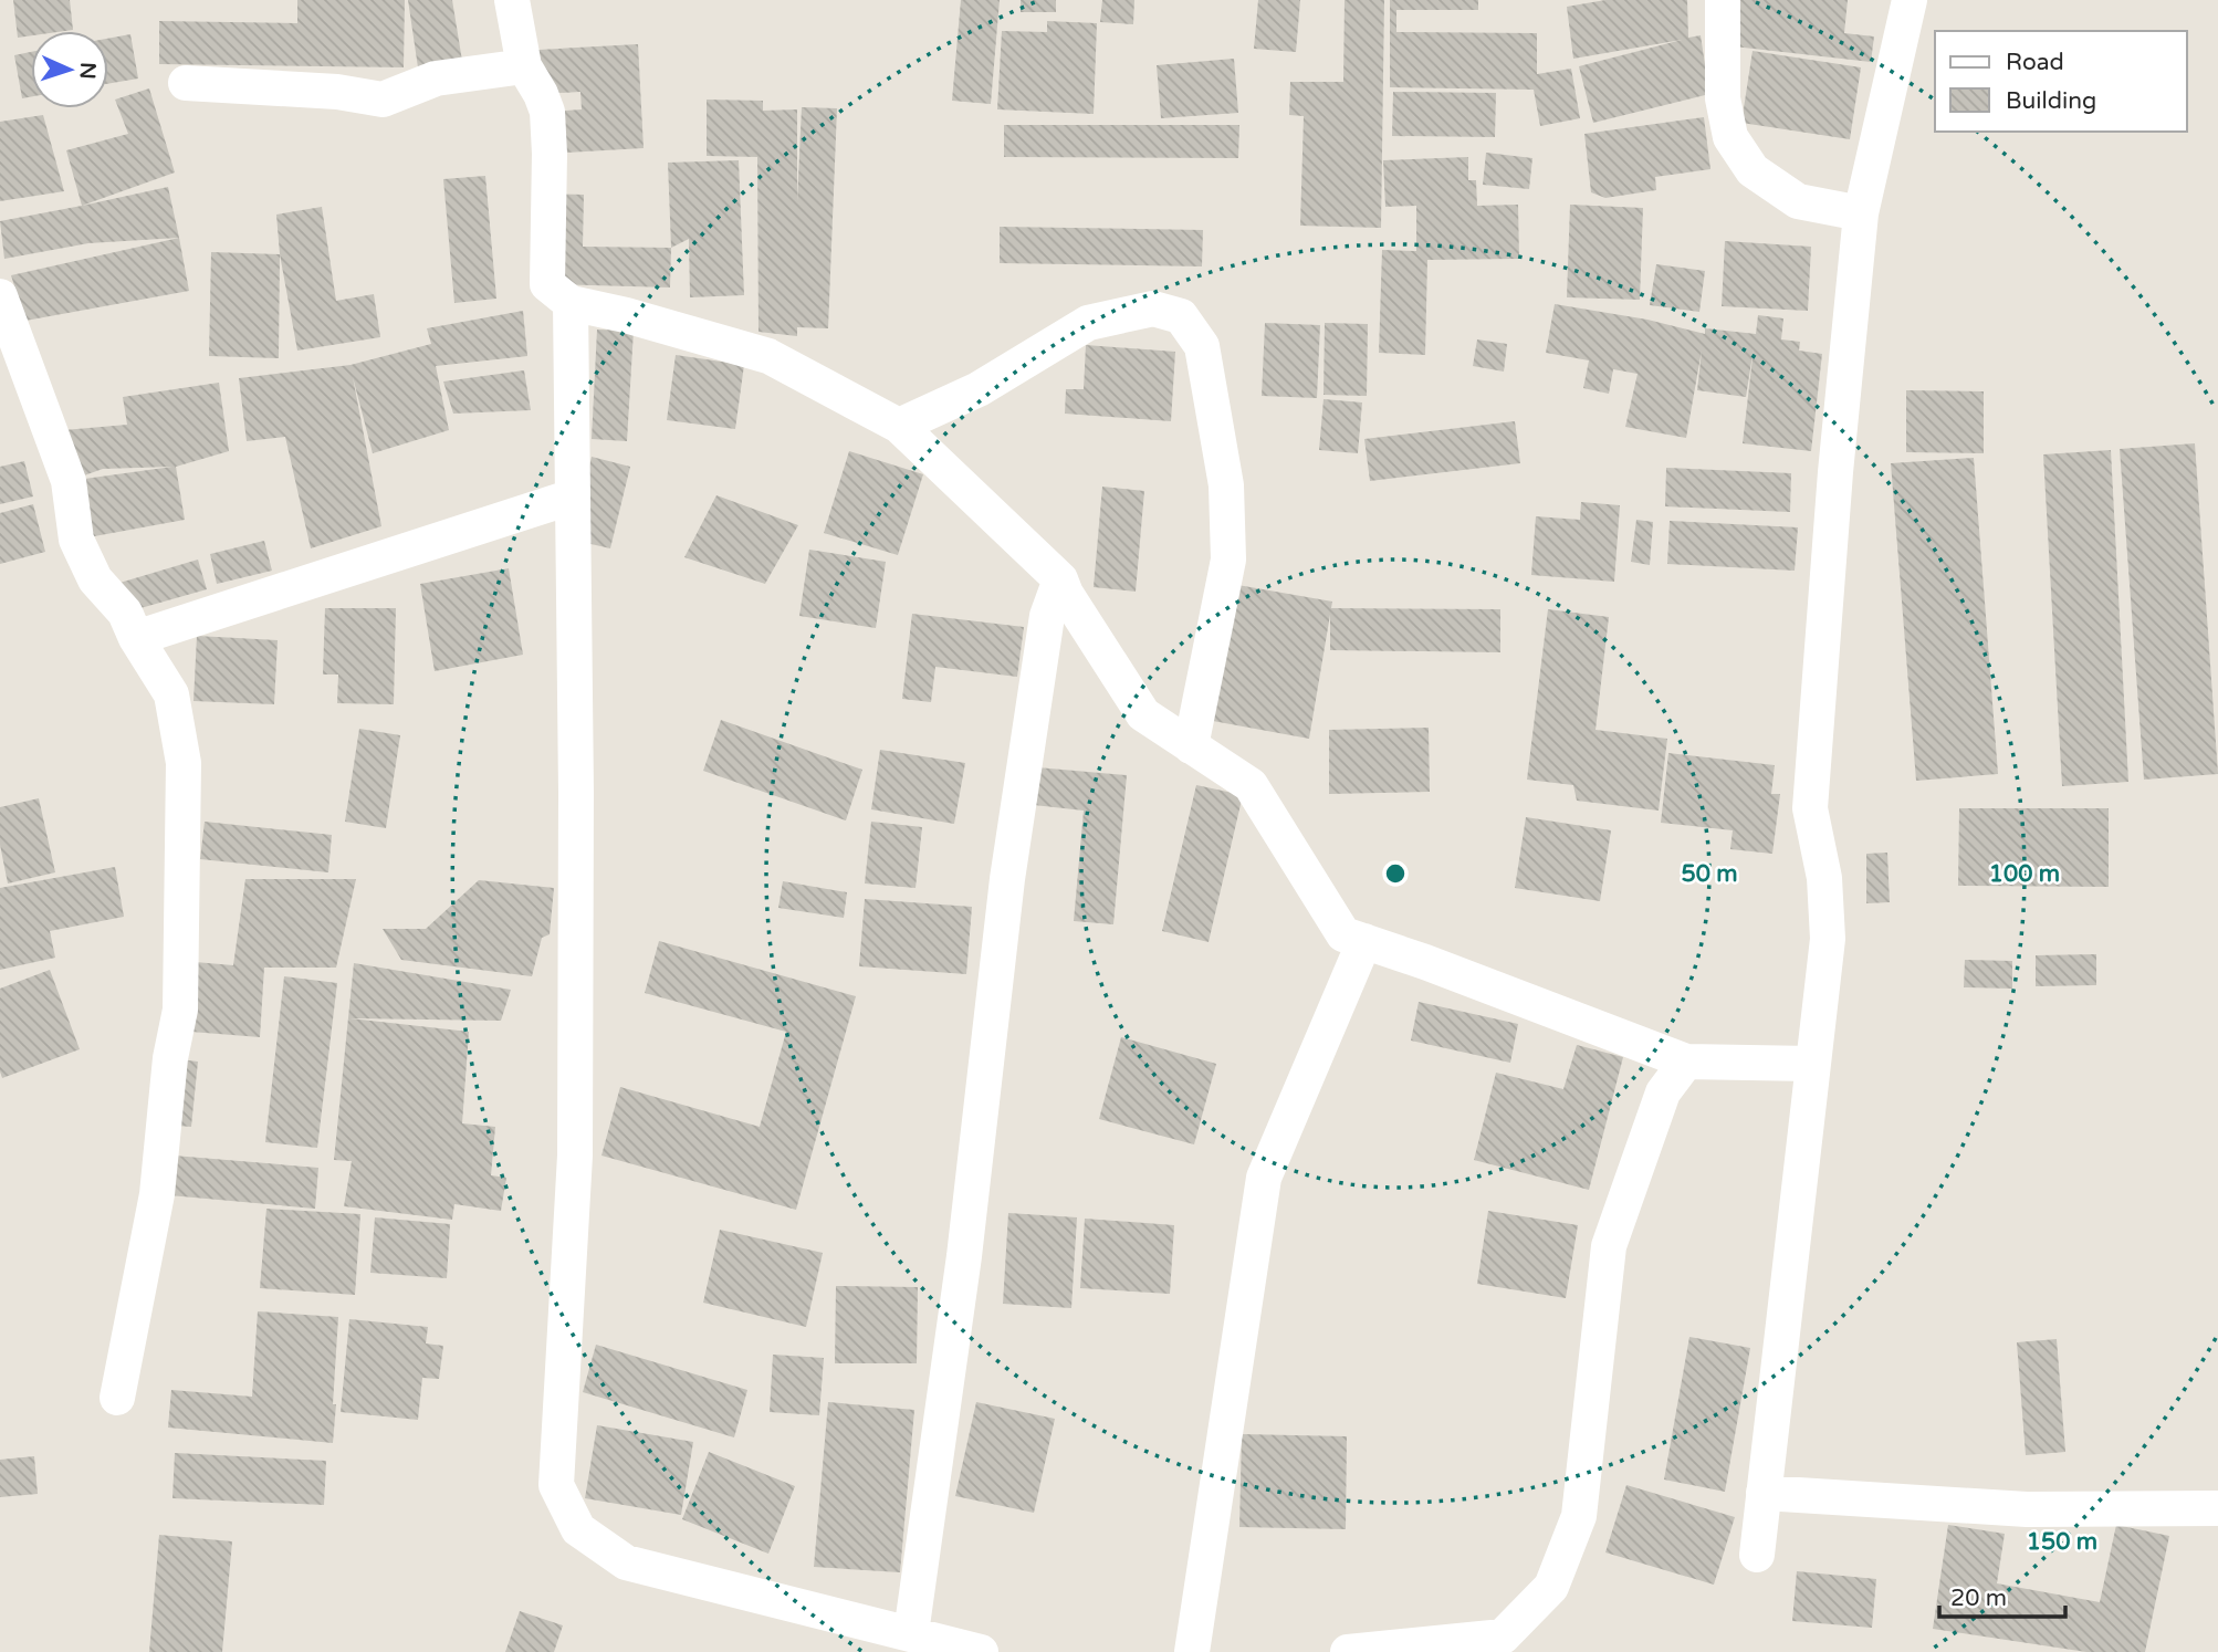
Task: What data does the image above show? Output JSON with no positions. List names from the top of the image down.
{
  "legend": ["Road", "Building"],
  "scale_bar": "20 m",
  "north": "right",
  "rings": ["50 m", "100 m", "150 m"]
}
